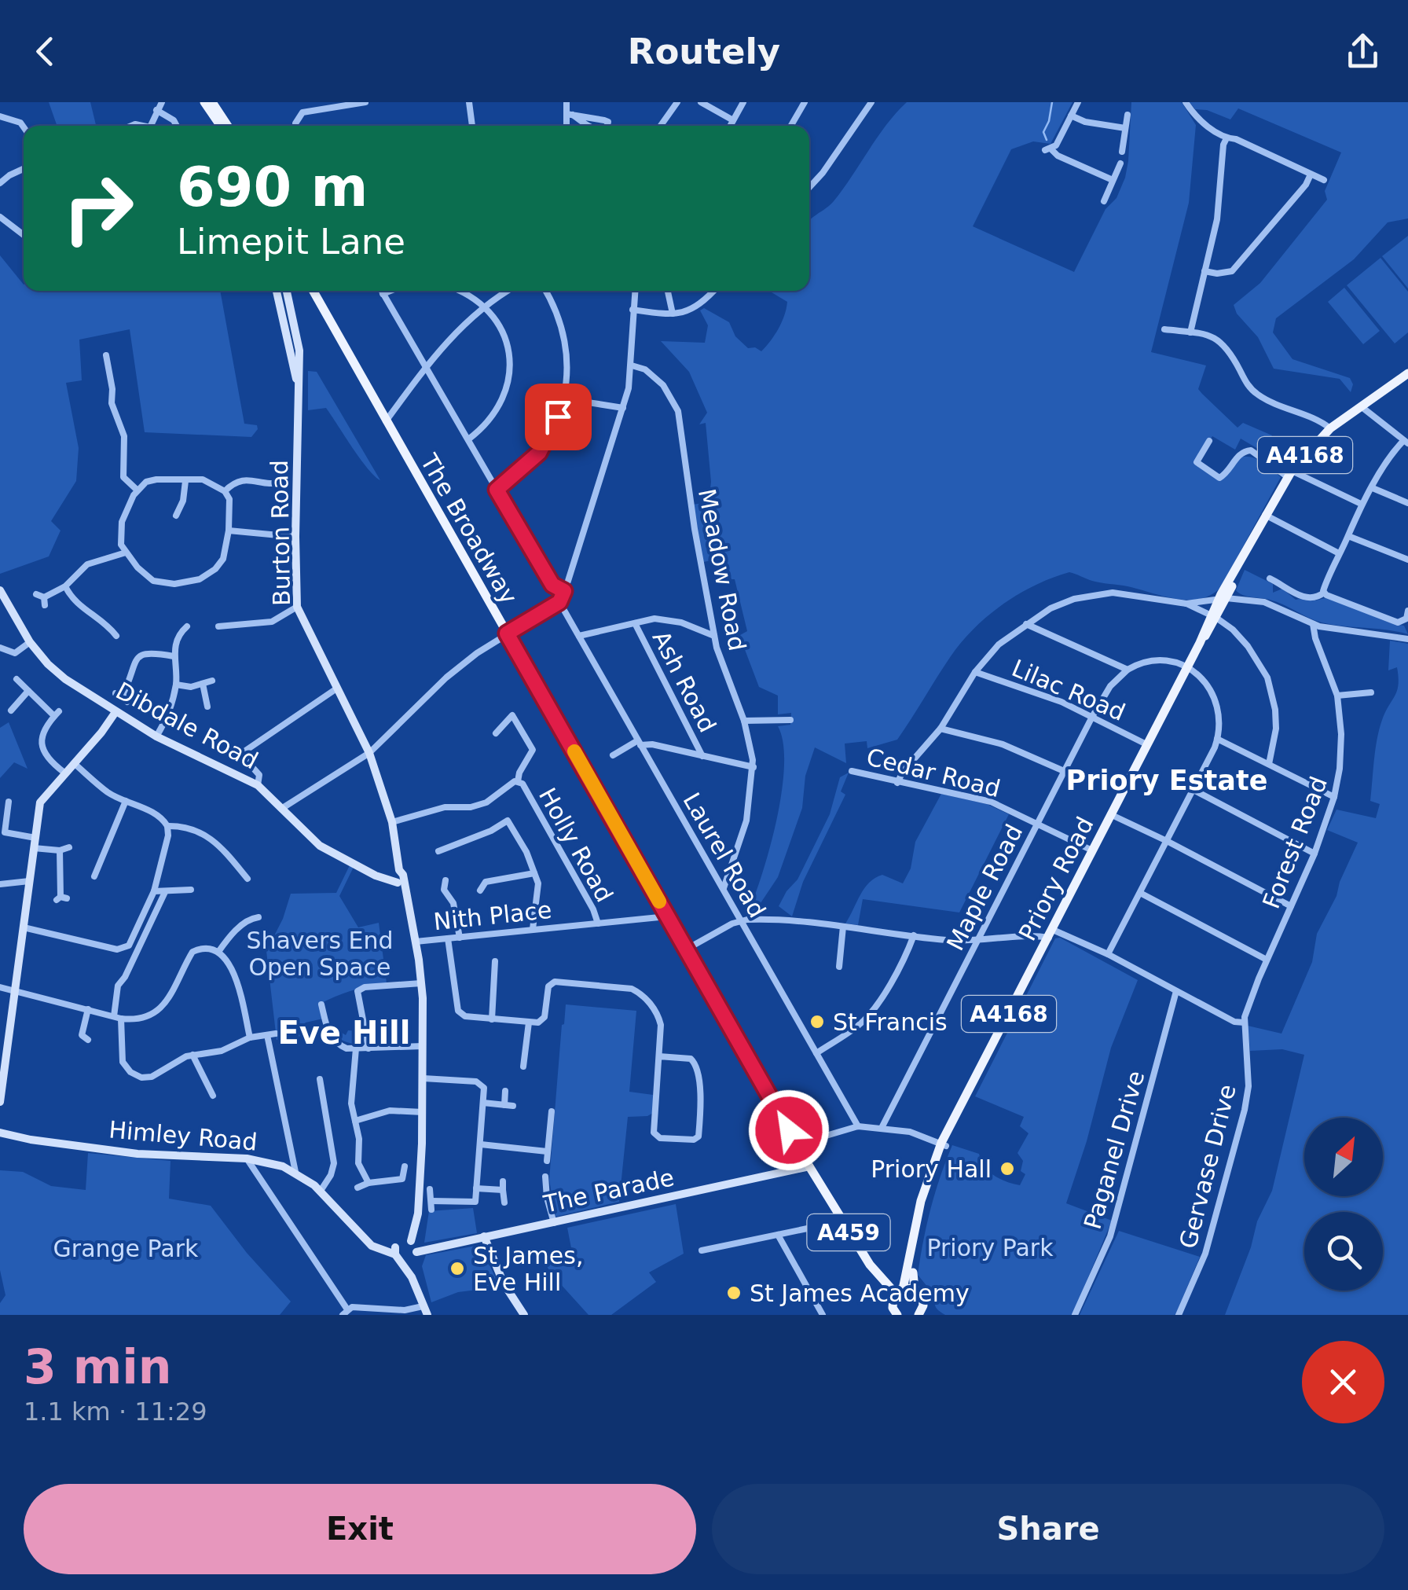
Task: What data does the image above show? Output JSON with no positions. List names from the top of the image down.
{
  "streets": {
    "main road": [
      "A4168",
      "The Broadway",
      "Burton Road",
      "Dibdale Road",
      "Priory Road",
      "Himley Road",
      "The Parade",
      "A459"
    ],
    "street": [
      "Meadow Road",
      "Ash Road",
      "Lilac Road",
      "Cedar Road",
      "Forest Road",
      "Holly Road",
      "Laurel Road",
      "Maple Road",
      "Nith Place",
      "Paganel Drive",
      "Gervase Drive"
    ]
  },
  "crossings": [
    ["The Broadway", "Priory Road"],
    ["The Broadway", "Nith Place"],
    ["The Broadway", "The Parade"],
    ["Burton Road", "Dibdale Road"],
    ["Burton Road", "Holly Road"],
    ["Burton Road", "Nith Place"],
    ["Meadow Road", "Laurel Road"],
    ["Lilac Road", "Priory Road"],
    ["Lilac Road", "Maple Road"],
    ["Cedar Road", "Priory Road"],
    ["Cedar Road", "Maple Road"],
    ["Forest Road", "Gervase Drive"],
    ["Holly Road", "Nith Place"]
  ],
  "districts": ["Priory Estate", "Eve Hill"],
  "parks": ["Shavers End Open Space", "Priory Park", "Grange Park"],
  "places": [
    "St Francis",
    "Priory Hall",
    "St James, Eve Hill",
    "St James Academy"
  ],
  "north": "top right",
  "page": {
    "header": "Routely",
    "turn": ["690 m", "Limepit Lane"],
    "heading": ["3 min", "1.1 km · 11:29"],
    "buttons": ["Exit", "Share"]
  }
}
